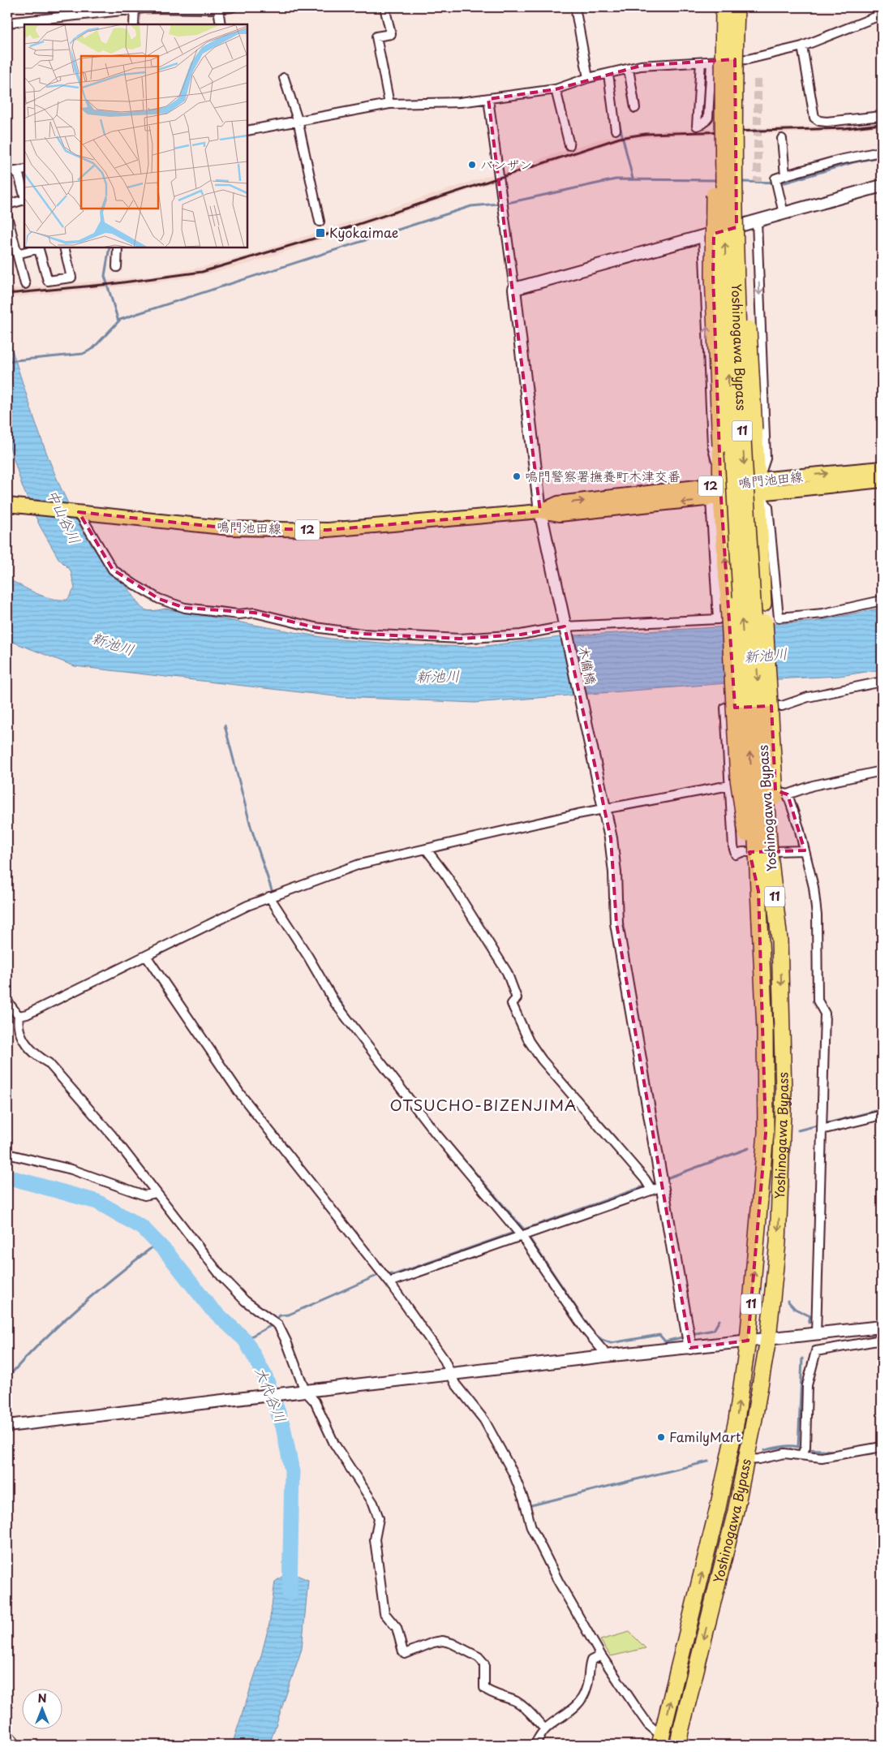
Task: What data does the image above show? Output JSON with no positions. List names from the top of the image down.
{
  "streets": {
    "highway": ["Yoshinogawa Bypass", "11"],
    "main road": ["鳴門池田線", "12"],
    "street": ["木備橋"]
  },
  "crossings": [
    ["Yoshinogawa Bypass", "11"],
    ["11", "鳴門池田線"],
    ["鳴門池田線", "木備橋"]
  ],
  "districts": ["OTSUCHO-BIZENJIMA"],
  "water": ["中山谷川", "新池川", "大代谷川"],
  "places": {
    "other": ["バンザン", "鳴門警察署撫養町木津交番", "FamilyMart"],
    "transit": ["Kyokaimae"]
  },
  "north": "top"
}
